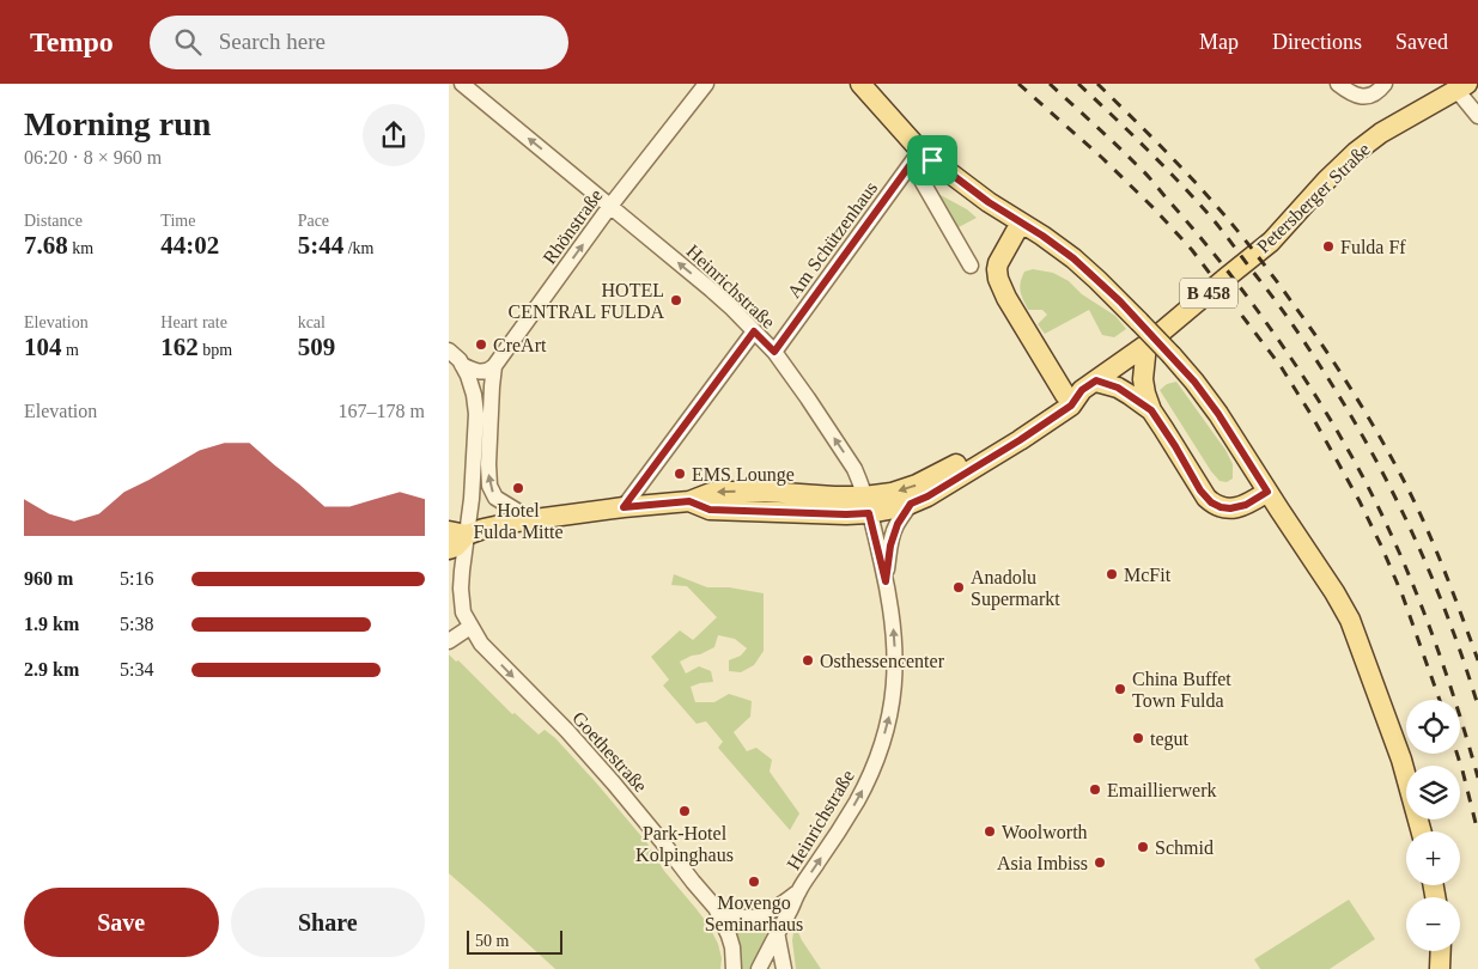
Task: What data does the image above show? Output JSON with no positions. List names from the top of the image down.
{
  "streets": {
    "main road": ["Petersberger Straße", "B 458"],
    "street": [
      "Rhönstraße",
      "Am Schützenhaus",
      "Heinrichstraße",
      "Goethestraße"
    ]
  },
  "crossings": [
    ["Petersberger Straße", "Heinrichstraße"],
    ["Petersberger Straße", "B 458"],
    ["Petersberger Straße", "Goethestraße"],
    ["Rhönstraße", "Heinrichstraße"],
    ["Am Schützenhaus", "Heinrichstraße"],
    ["B 458", "Goethestraße"]
  ],
  "one_way": ["Rhönstraße", "Heinrichstraße", "Goethestraße"],
  "places": [
    "Fulda Ff",
    "HOTEL CENTRAL FULDA",
    "CreArt",
    "EMS Lounge",
    "Hotel Fulda Mitte",
    "McFit",
    "Anadolu Supermarkt",
    "Osthessencenter",
    "China Buffet Town Fulda",
    "tegut",
    "Emaillierwerk",
    "Park-Hotel Kolpinghaus",
    "Woolworth",
    "Schmid",
    "Asia Imbiss",
    "Movengo Seminarhaus"
  ],
  "scale_bar": "50 m",
  "page": {
    "header": "Tempo",
    "search": "Search here",
    "nav": ["Map", "Directions", "Saved"],
    "heading": ["Morning run", "06:20 · 8 × 960 m"],
    "stats": [
      ["Distance", "7.68 km"],
      ["Time", "44:02"],
      ["Pace", "5:44 /km"],
      ["Elevation", "104 m"],
      ["Heart rate", "162 bpm"],
      ["kcal", "509"]
    ],
    "chart": ["Elevation", "167–178 m"],
    "list": [
      {
        "name": "960 m",
        "note": "5:16"
      },
      {
        "name": "1.9 km",
        "note": "5:38"
      },
      {
        "name": "2.9 km",
        "note": "5:34"
      }
    ],
    "map_buttons": ["+", "−"],
    "buttons": ["Save", "Share"],
    "scale": "50 m"
  }
}
